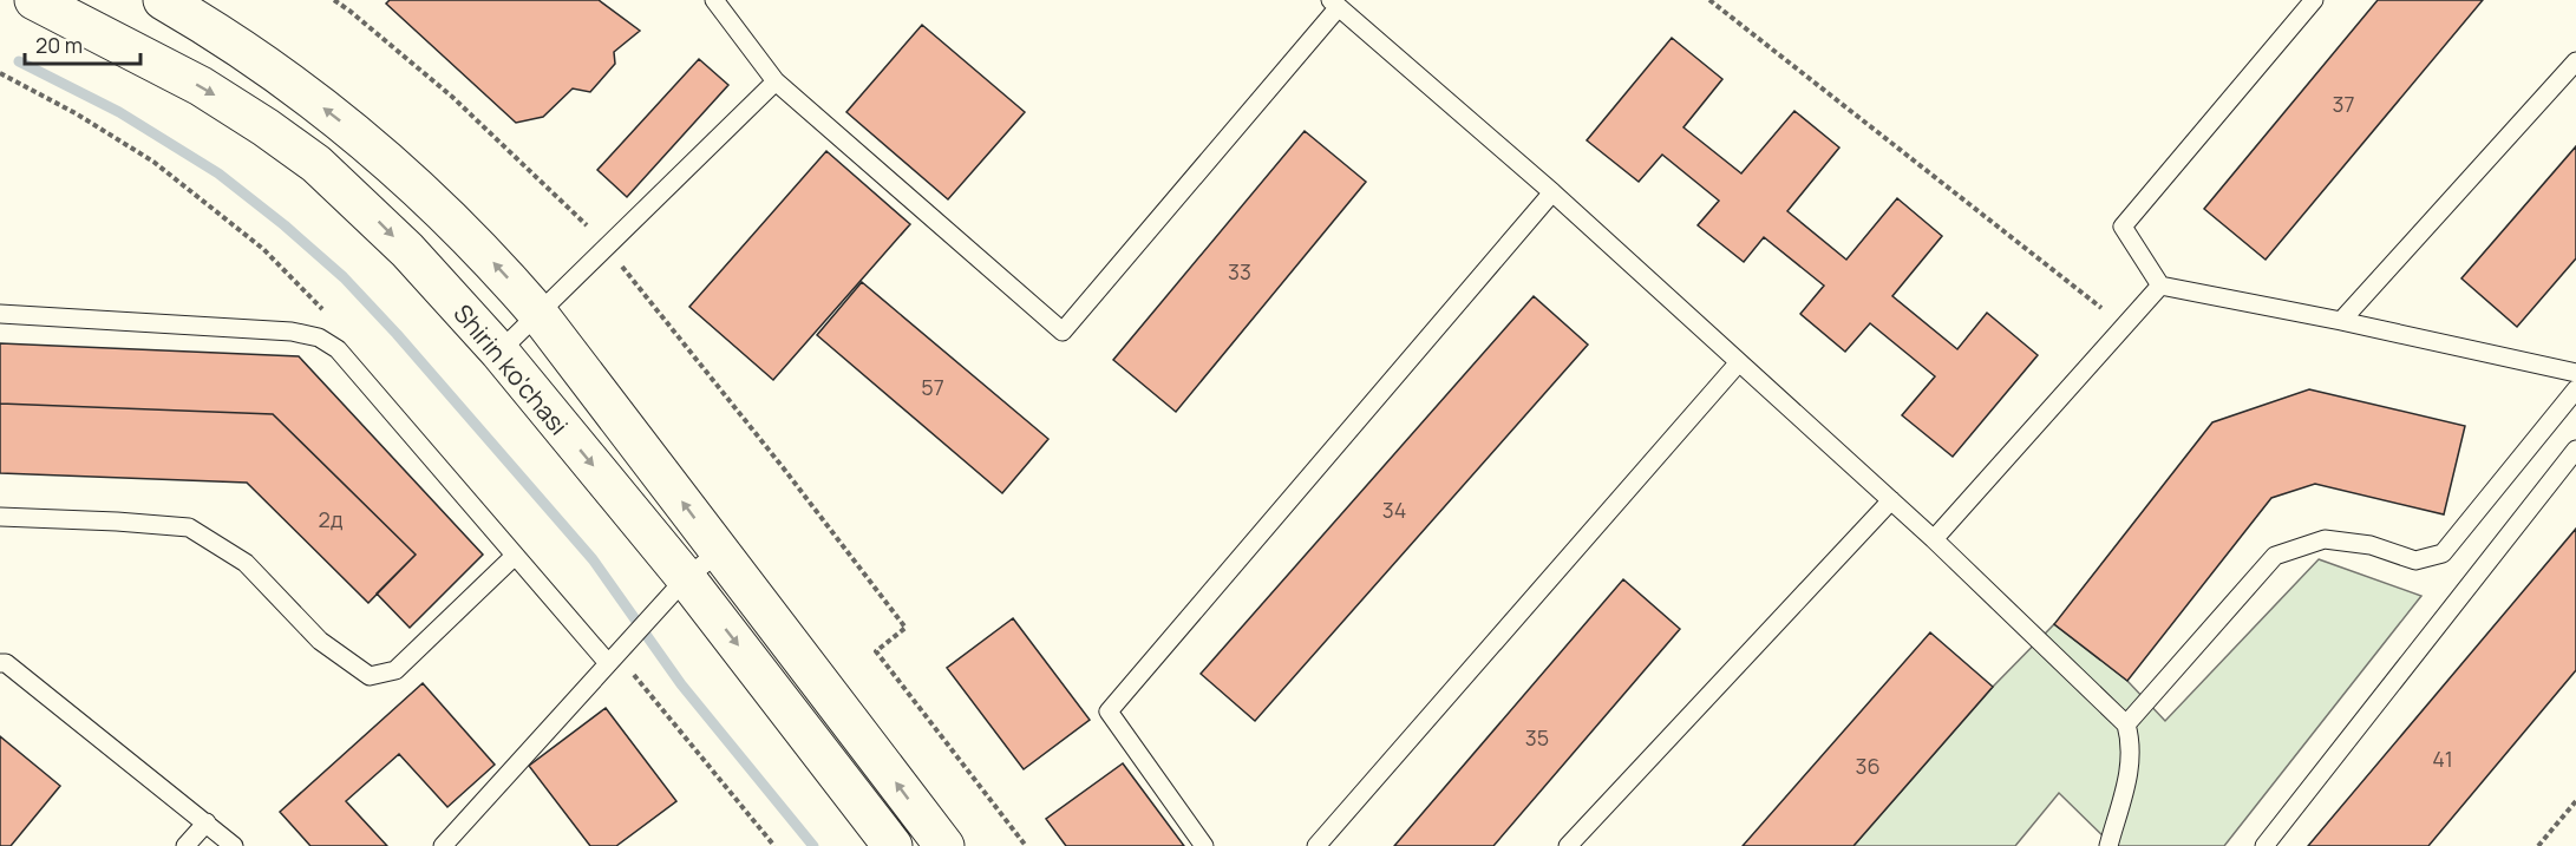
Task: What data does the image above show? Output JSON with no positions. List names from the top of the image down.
{
  "streets": {
    "main road": ["Shirin ko'chasi"]
  },
  "house_numbers": [
    "37",
    "33",
    "57",
    "34",
    "2д",
    "35",
    "41",
    "36"
  ],
  "scale_bar": "20 m"
}
